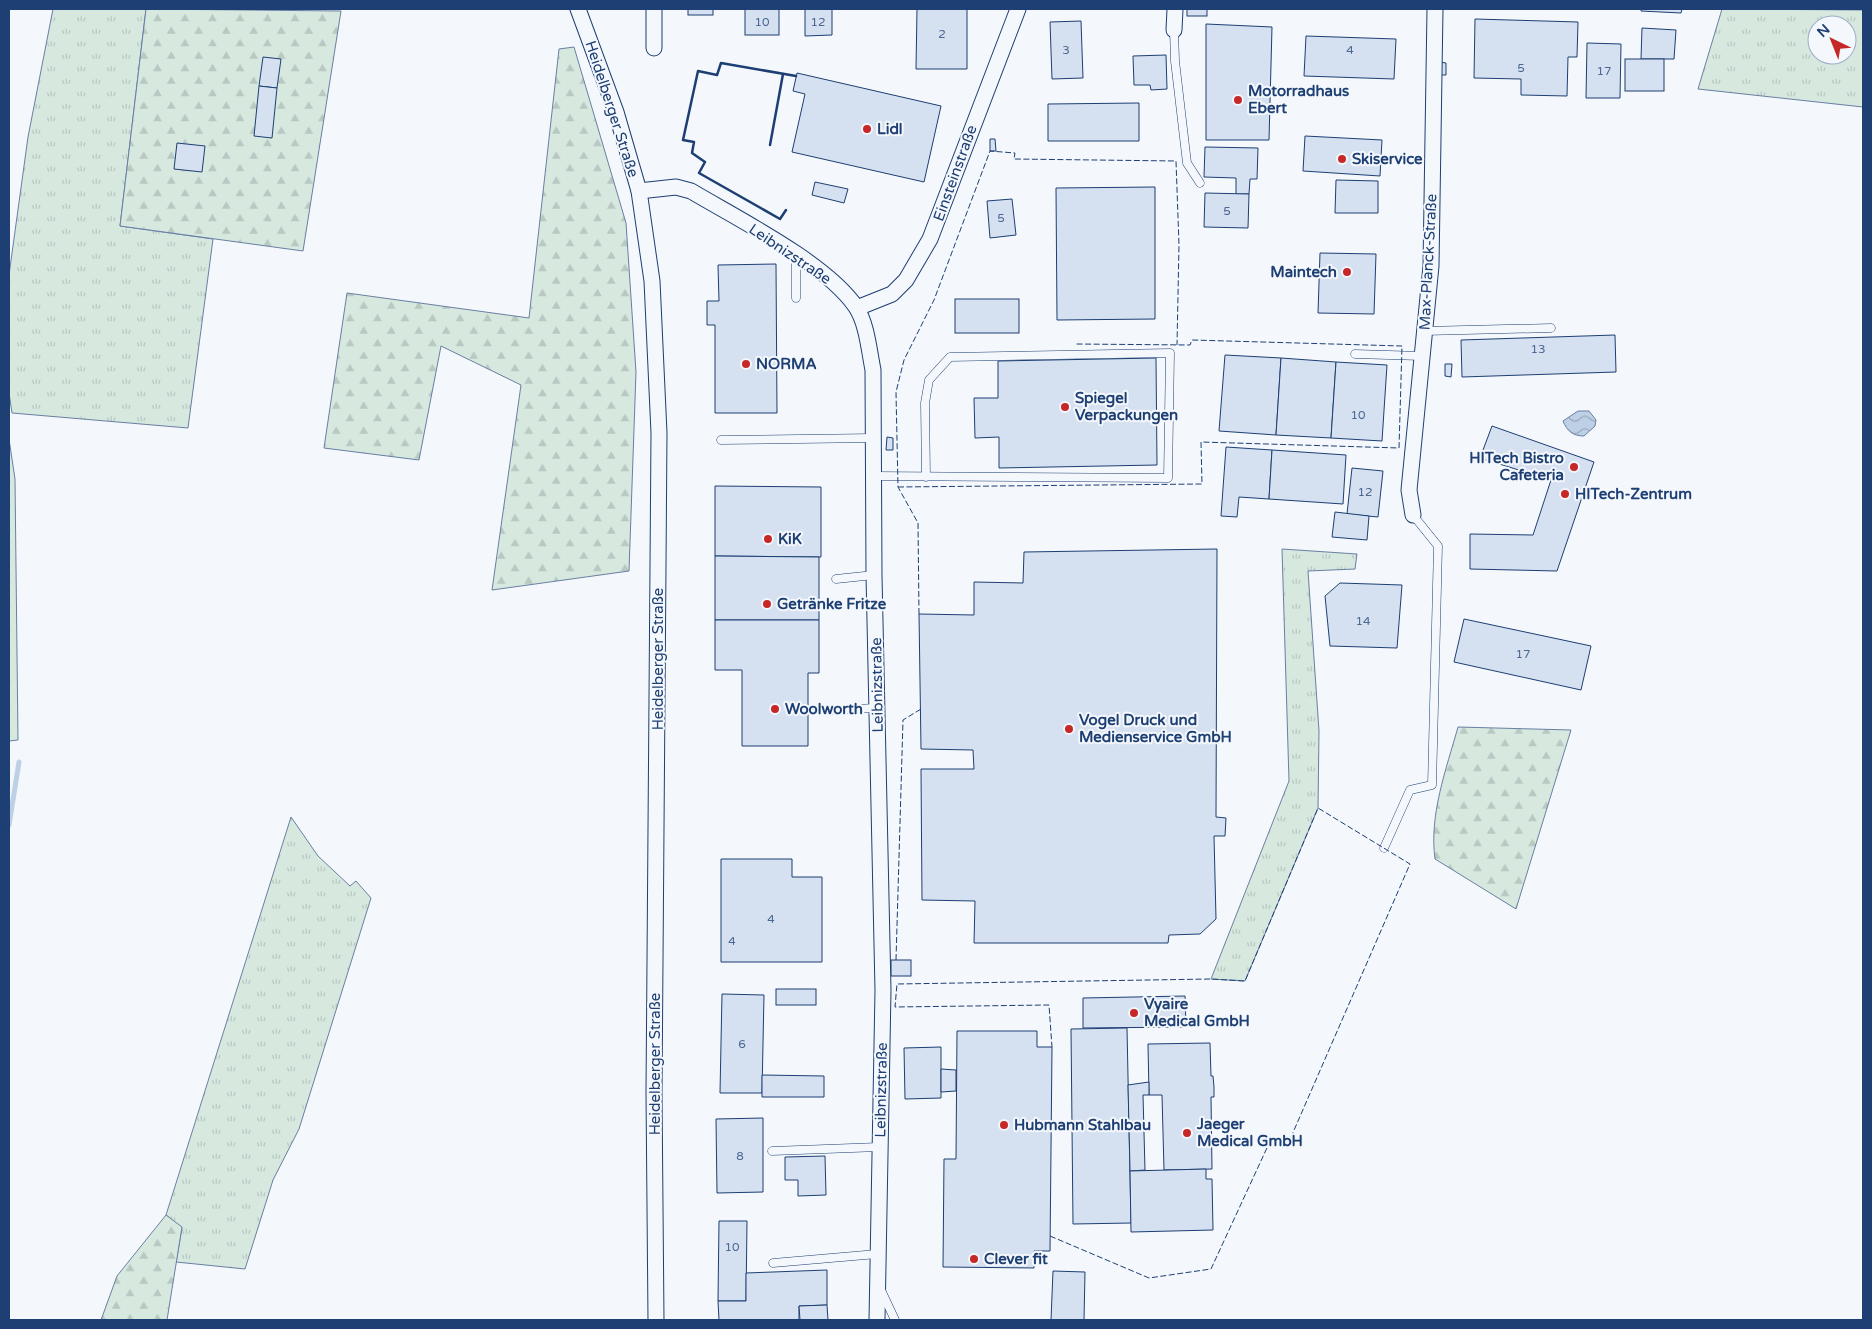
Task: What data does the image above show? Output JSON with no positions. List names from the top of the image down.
{
  "streets": {
    "street": [
      "Heidelberger Straße",
      "Einsteinstraße",
      "Leibnizstraße",
      "Max-Planck-Straße"
    ]
  },
  "crossings": [
    ["Heidelberger Straße", "Leibnizstraße"],
    ["Einsteinstraße", "Leibnizstraße"]
  ],
  "places": [
    "Motorradhaus Ebert",
    "Lidl",
    "Skiservice",
    "Maintech",
    "NORMA",
    "Spiegel Verpackungen",
    "HITech Bistro Cafeteria",
    "HITech-Zentrum",
    "KiK",
    "Getränke Fritze",
    "Woolworth",
    "Vogel Druck und Medienservice GmbH",
    "Vyaire Medical GmbH",
    "Hubmann Stahlbau",
    "Jaeger Medical GmbH",
    "Clever fit"
  ],
  "house_numbers": [
    "10",
    "12",
    "2",
    "3",
    "4",
    "5",
    "17",
    "5",
    "5",
    "13",
    "10",
    "12",
    "14",
    "17",
    "4",
    "4",
    "6",
    "8",
    "10"
  ],
  "north": "top left"
}
